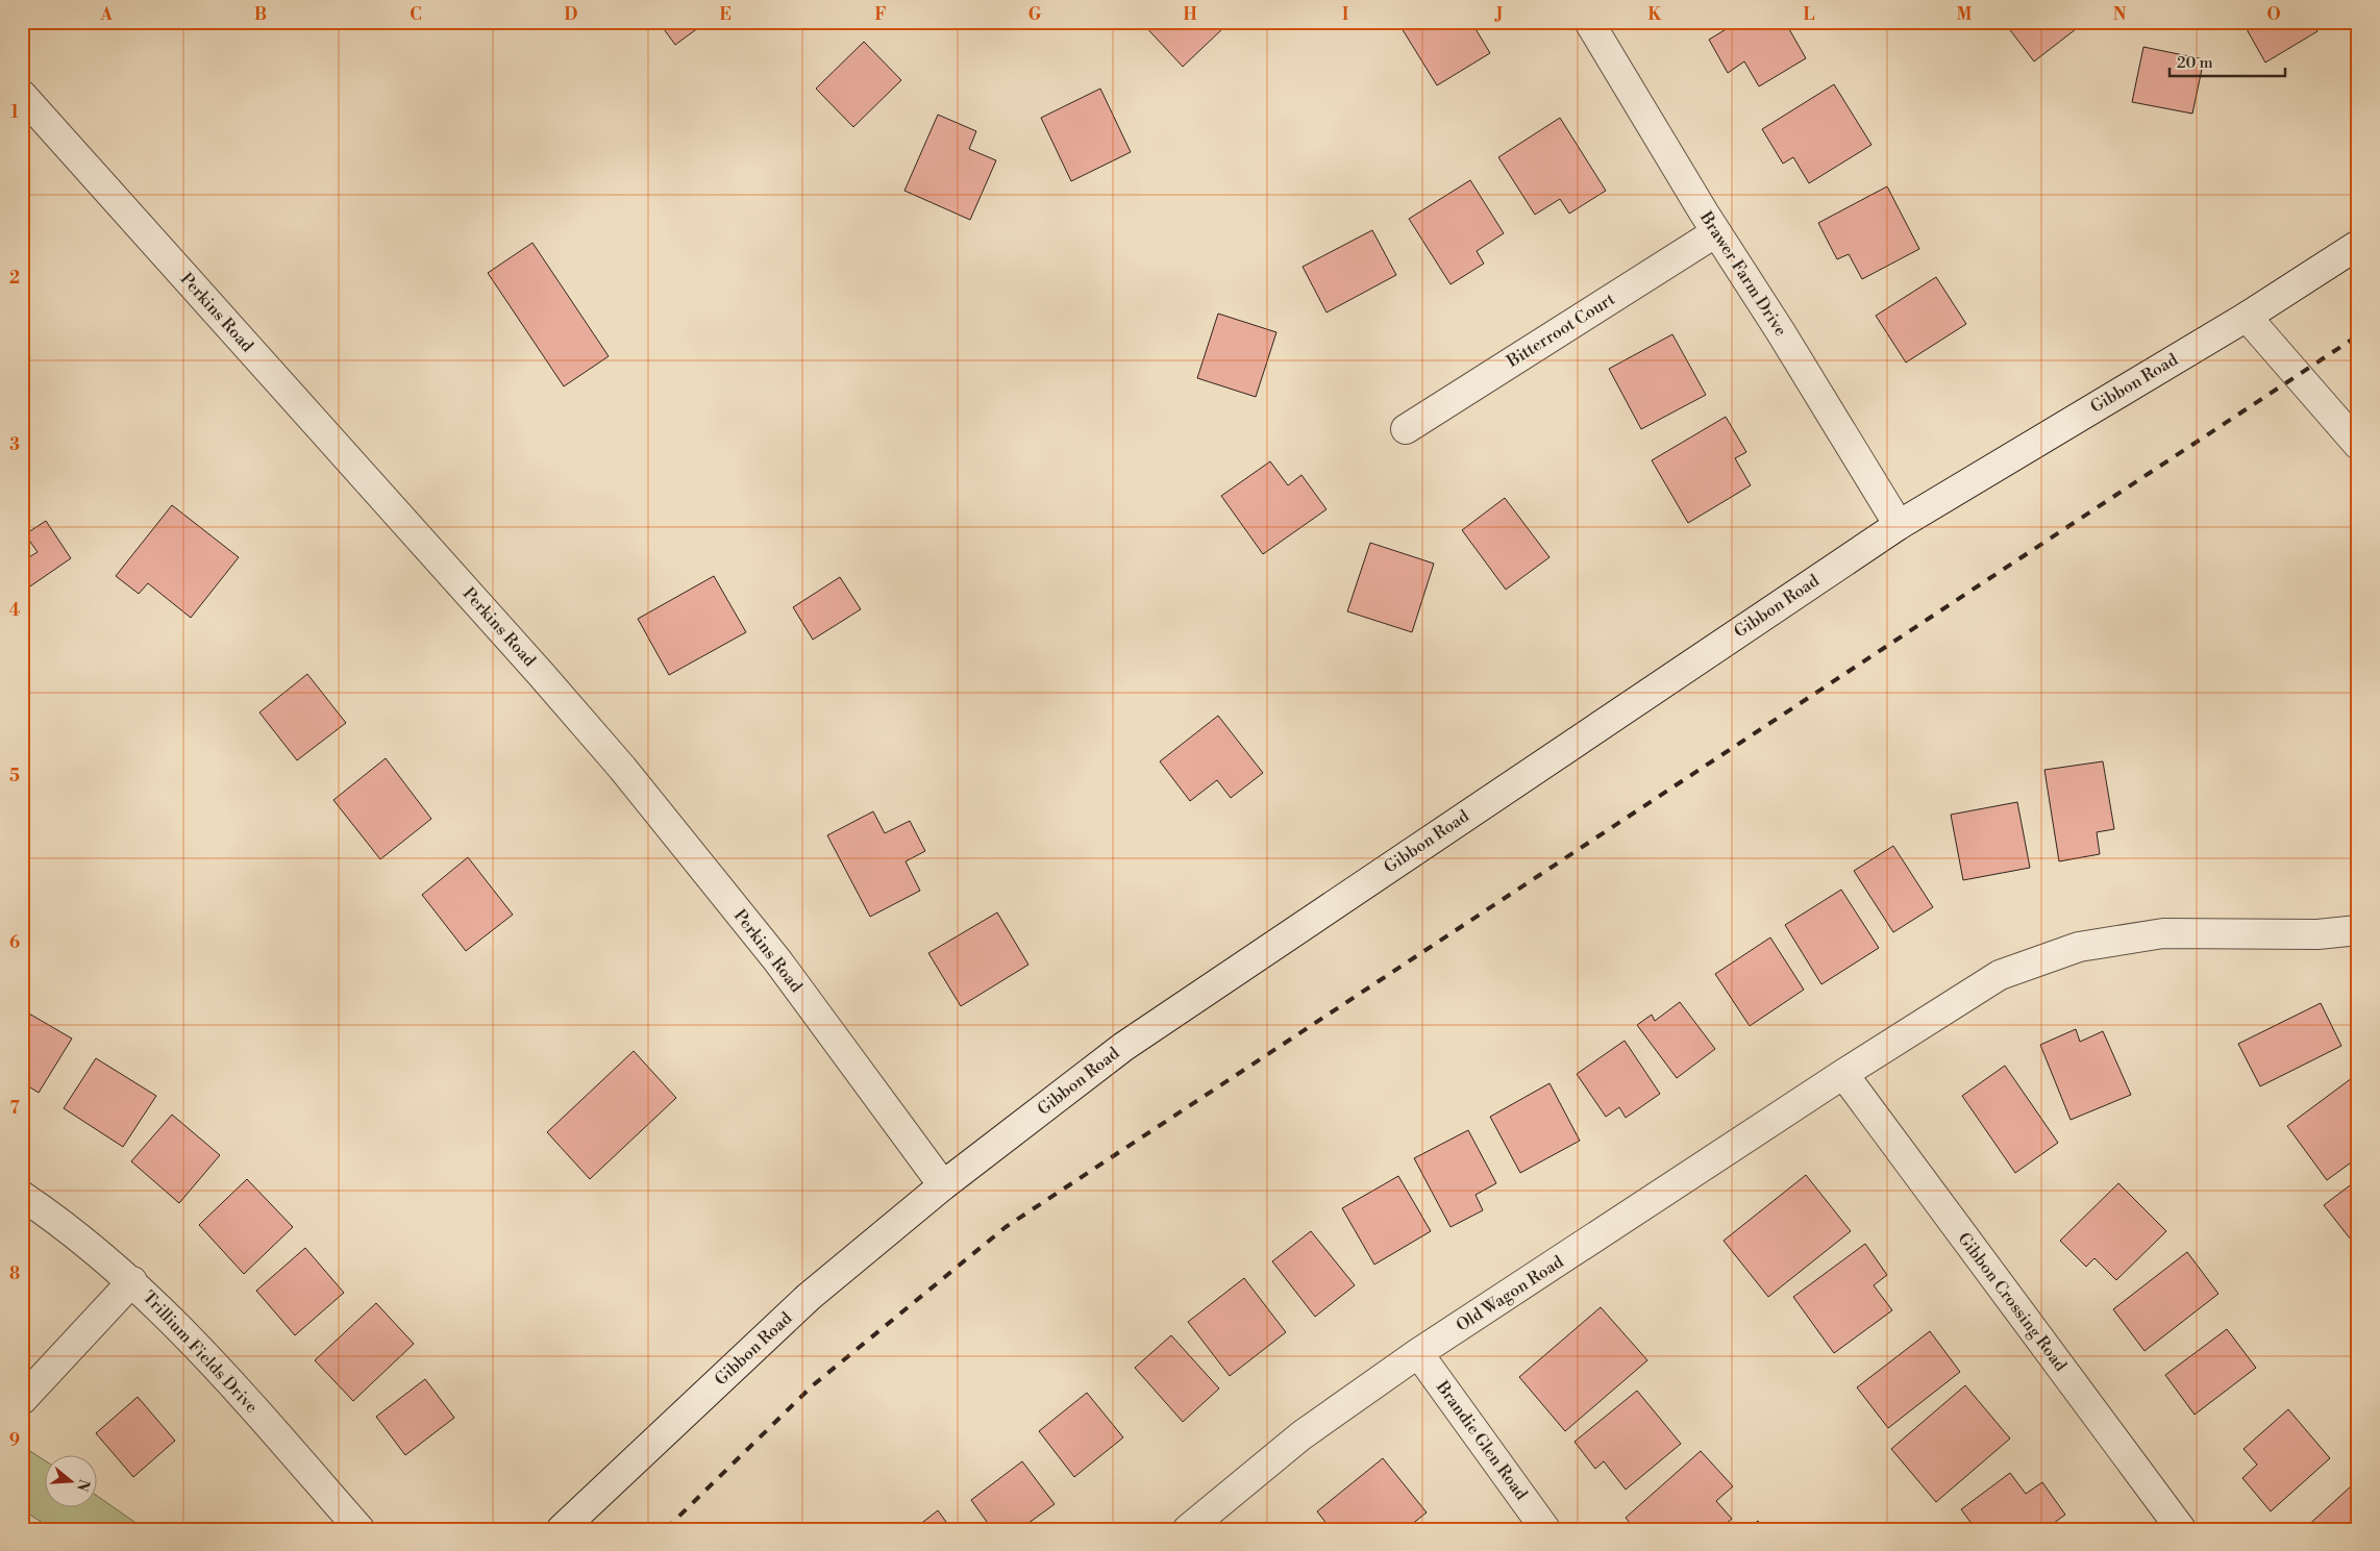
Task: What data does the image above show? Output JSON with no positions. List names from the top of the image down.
{
  "streets": {
    "street": [
      "Brawer Farm Drive",
      "Perkins Road",
      "Bitterroot Court",
      "Gibbon Road",
      "Old Wagon Road",
      "Gibbon Crossing Road",
      "Trillium Fields Drive",
      "Brandie Glen Road"
    ]
  },
  "crossings": [
    ["Brawer Farm Drive", "Bitterroot Court"],
    ["Brawer Farm Drive", "Gibbon Road"],
    ["Perkins Road", "Gibbon Road"],
    ["Old Wagon Road", "Gibbon Crossing Road"],
    ["Old Wagon Road", "Brandie Glen Road"]
  ],
  "scale_bar": "20 m",
  "north": "right",
  "grid": {
    "columns": [
      "A",
      "B",
      "C",
      "D",
      "E",
      "F",
      "G",
      "H",
      "I",
      "J",
      "K",
      "L",
      "M",
      "N",
      "O"
    ],
    "rows": [
      "1",
      "2",
      "3",
      "4",
      "5",
      "6",
      "7",
      "8",
      "9"
    ]
  }
}
